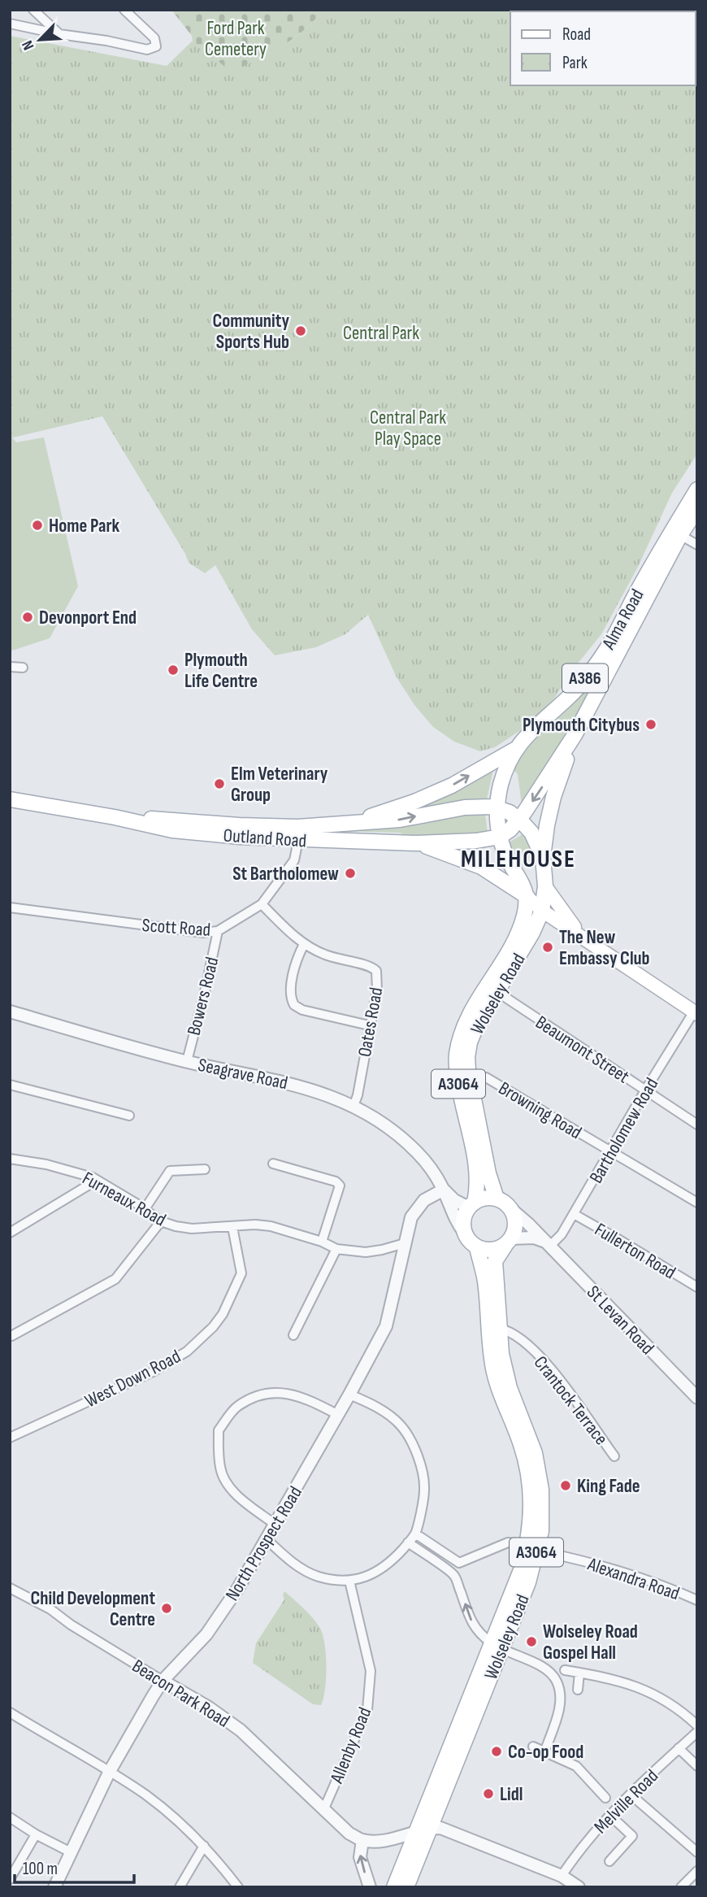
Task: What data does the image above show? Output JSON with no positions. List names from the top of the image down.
{
  "streets": {
    "main road": [
      "Alma Road",
      "A386",
      "Outland Road",
      "Wolseley Road",
      "A3064"
    ],
    "street": [
      "Scott Road",
      "Bowers Road",
      "Oates Road",
      "Beaumont Street",
      "Seagrave Road",
      "Browning Road",
      "Bartholomew Road",
      "Furneaux Road",
      "Fullerton Road",
      "St Levan Road",
      "West Down Road",
      "Crantock Terrace",
      "North Prospect Road",
      "Alexandra Road",
      "Beacon Park Road",
      "Allenby Road",
      "Melville Road"
    ]
  },
  "crossings": [
    ["Alma Road", "Outland Road"],
    ["Alma Road", "Wolseley Road"],
    ["Outland Road", "Scott Road"],
    ["Outland Road", "Wolseley Road"],
    ["Outland Road", "Bartholomew Road"],
    ["Scott Road", "Bowers Road"],
    ["Scott Road", "Oates Road"],
    ["Wolseley Road", "Beaumont Street"],
    ["Wolseley Road", "Browning Road"],
    ["Wolseley Road", "St Levan Road"],
    ["Wolseley Road", "Crantock Terrace"],
    ["Wolseley Road", "Alexandra Road"],
    ["Bowers Road", "Seagrave Road"],
    ["Oates Road", "Seagrave Road"],
    ["Beaumont Street", "Bartholomew Road"],
    ["Seagrave Road", "North Prospect Road"],
    ["Browning Road", "Bartholomew Road"],
    ["Bartholomew Road", "Fullerton Road"],
    ["Bartholomew Road", "St Levan Road"],
    ["Furneaux Road", "West Down Road"],
    ["Furneaux Road", "North Prospect Road"],
    ["North Prospect Road", "Beacon Park Road"],
    ["Beacon Park Road", "Allenby Road"]
  ],
  "districts": ["MILEHOUSE"],
  "parks": ["Ford Park Cemetery", "Central Park", "Central Park Play Space"],
  "places": [
    "Community Sports Hub",
    "Home Park",
    "Devonport End",
    "Plymouth Life Centre",
    "Plymouth Citybus",
    "Elm Veterinary Group",
    "St Bartholomew",
    "The New Embassy Club",
    "King Fade",
    "Child Development Centre",
    "Wolseley Road Gospel Hall",
    "Co-op Food",
    "Lidl"
  ],
  "legend": ["Road", "Park"],
  "scale_bar": "100 m",
  "north": "bottom left"
}
